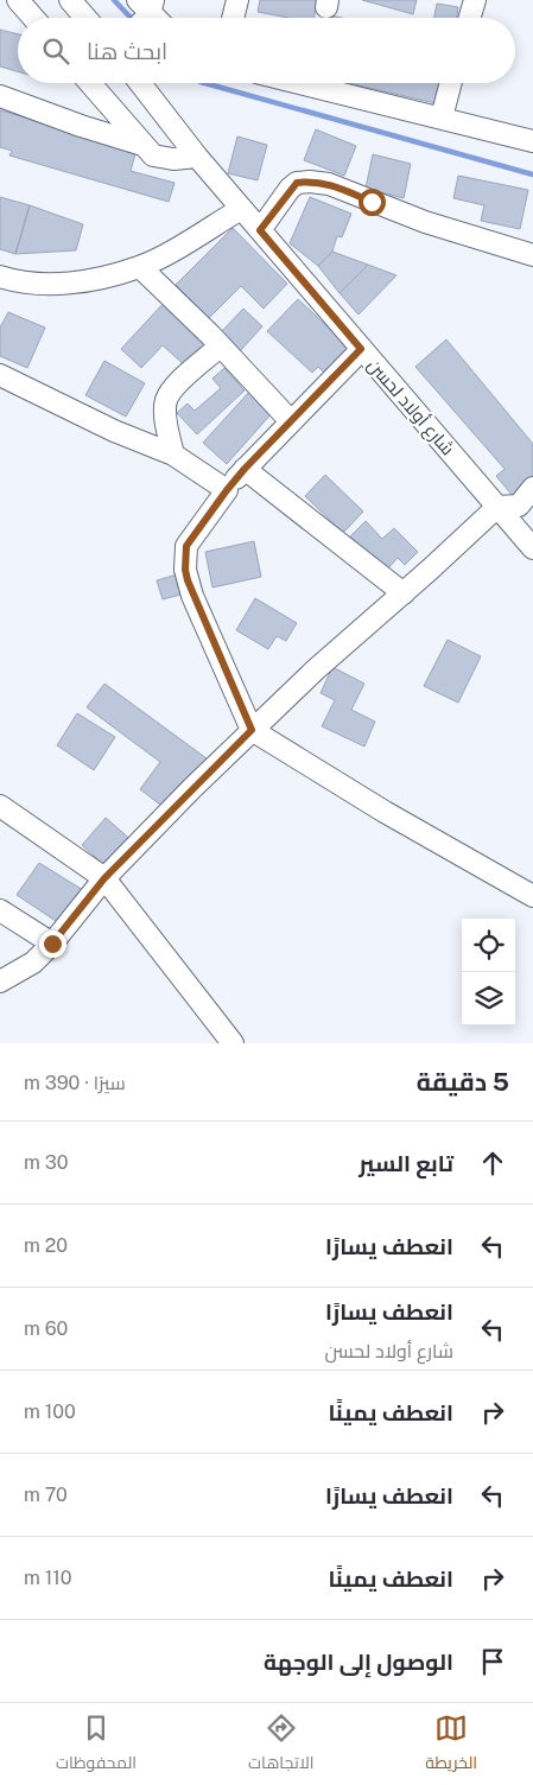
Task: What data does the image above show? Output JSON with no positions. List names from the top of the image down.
{
  "streets": {
    "street": ["شارع أولاد لحسن"]
  },
  "page": {
    "search": "ابحث هنا",
    "heading": ["5 دقيقة", "سيرًا · 390 m"],
    "list": [
      ["تابع السير", "30 m"],
      ["انعطف يسارًا", "20 m"],
      ["انعطف يسارًا", "شارع أولاد لحسن", "60 m"],
      ["انعطف يمينًا", "100 m"],
      ["انعطف يسارًا", "70 m"],
      ["انعطف يمينًا", "110 m"],
      "الوصول إلى الوجهة"
    ],
    "nav": ["الخريطة", "الاتجاهات", "المحفوظات"]
  }
}
